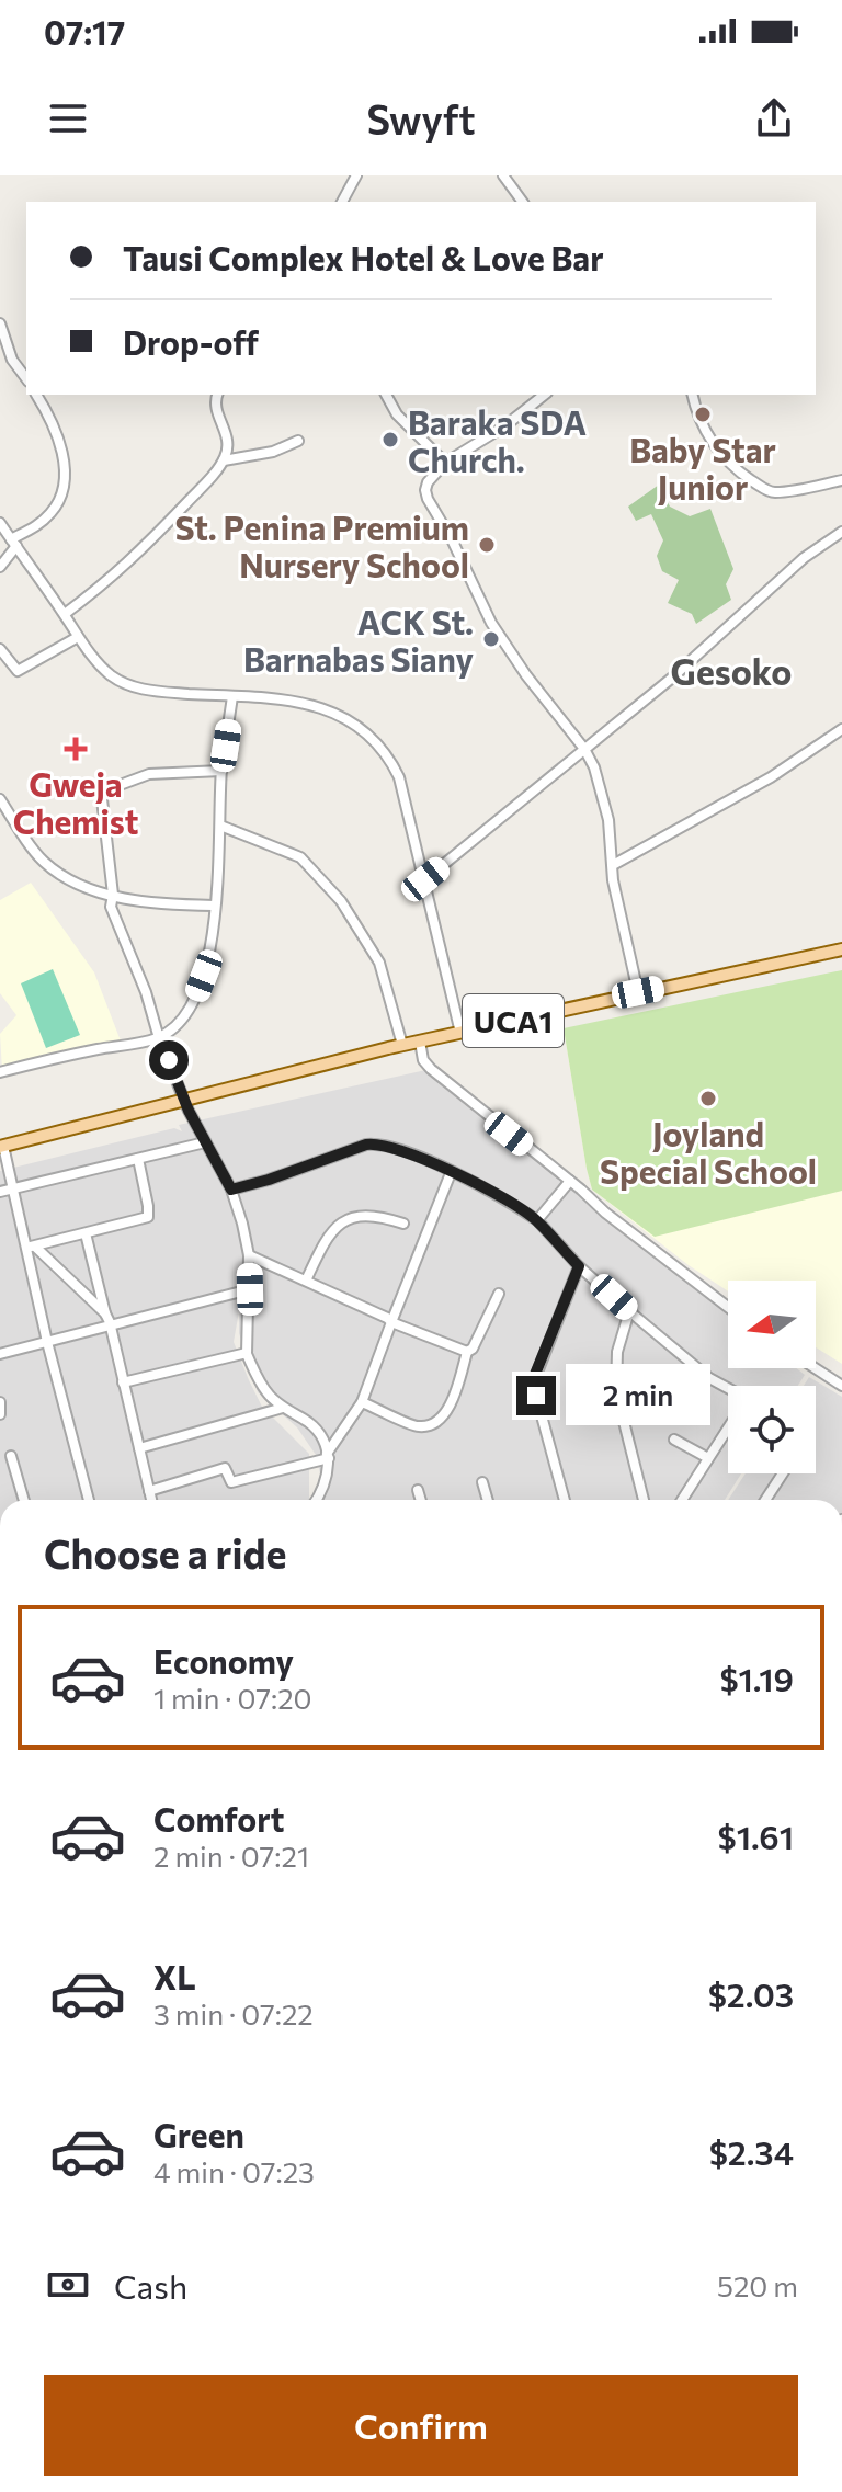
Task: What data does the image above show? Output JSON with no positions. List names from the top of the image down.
{
  "streets": {
    "main road": ["UCA1"]
  },
  "districts": ["Gesoko"],
  "places": {
    "other": [
      "Baby Star Junior",
      "Baraka SDA Church.",
      "St. Penina Premium Nursery School",
      "ACK St. Barnabas Siany",
      "Joyland Special School"
    ],
    "health": ["Gweja Chemist"]
  },
  "north": "left",
  "page": {
    "status": "07:17",
    "header": "Swyft",
    "banner": ["Tausi Complex Hotel & Love Bar", "Drop-off"],
    "bubble": "2 min",
    "heading": "Choose a ride",
    "list": [
      {
        "name": "Economy",
        "note": "1 min · 07:20",
        "value": "$1.19"
      },
      {
        "name": "Comfort",
        "note": "2 min · 07:21",
        "value": "$1.61"
      },
      {
        "name": "XL",
        "note": "3 min · 07:22",
        "value": "$2.03"
      },
      {
        "name": "Green",
        "note": "4 min · 07:23",
        "value": "$2.34"
      }
    ],
    "pay": ["Cash", "520 m"],
    "buttons": "Confirm"
  }
}
